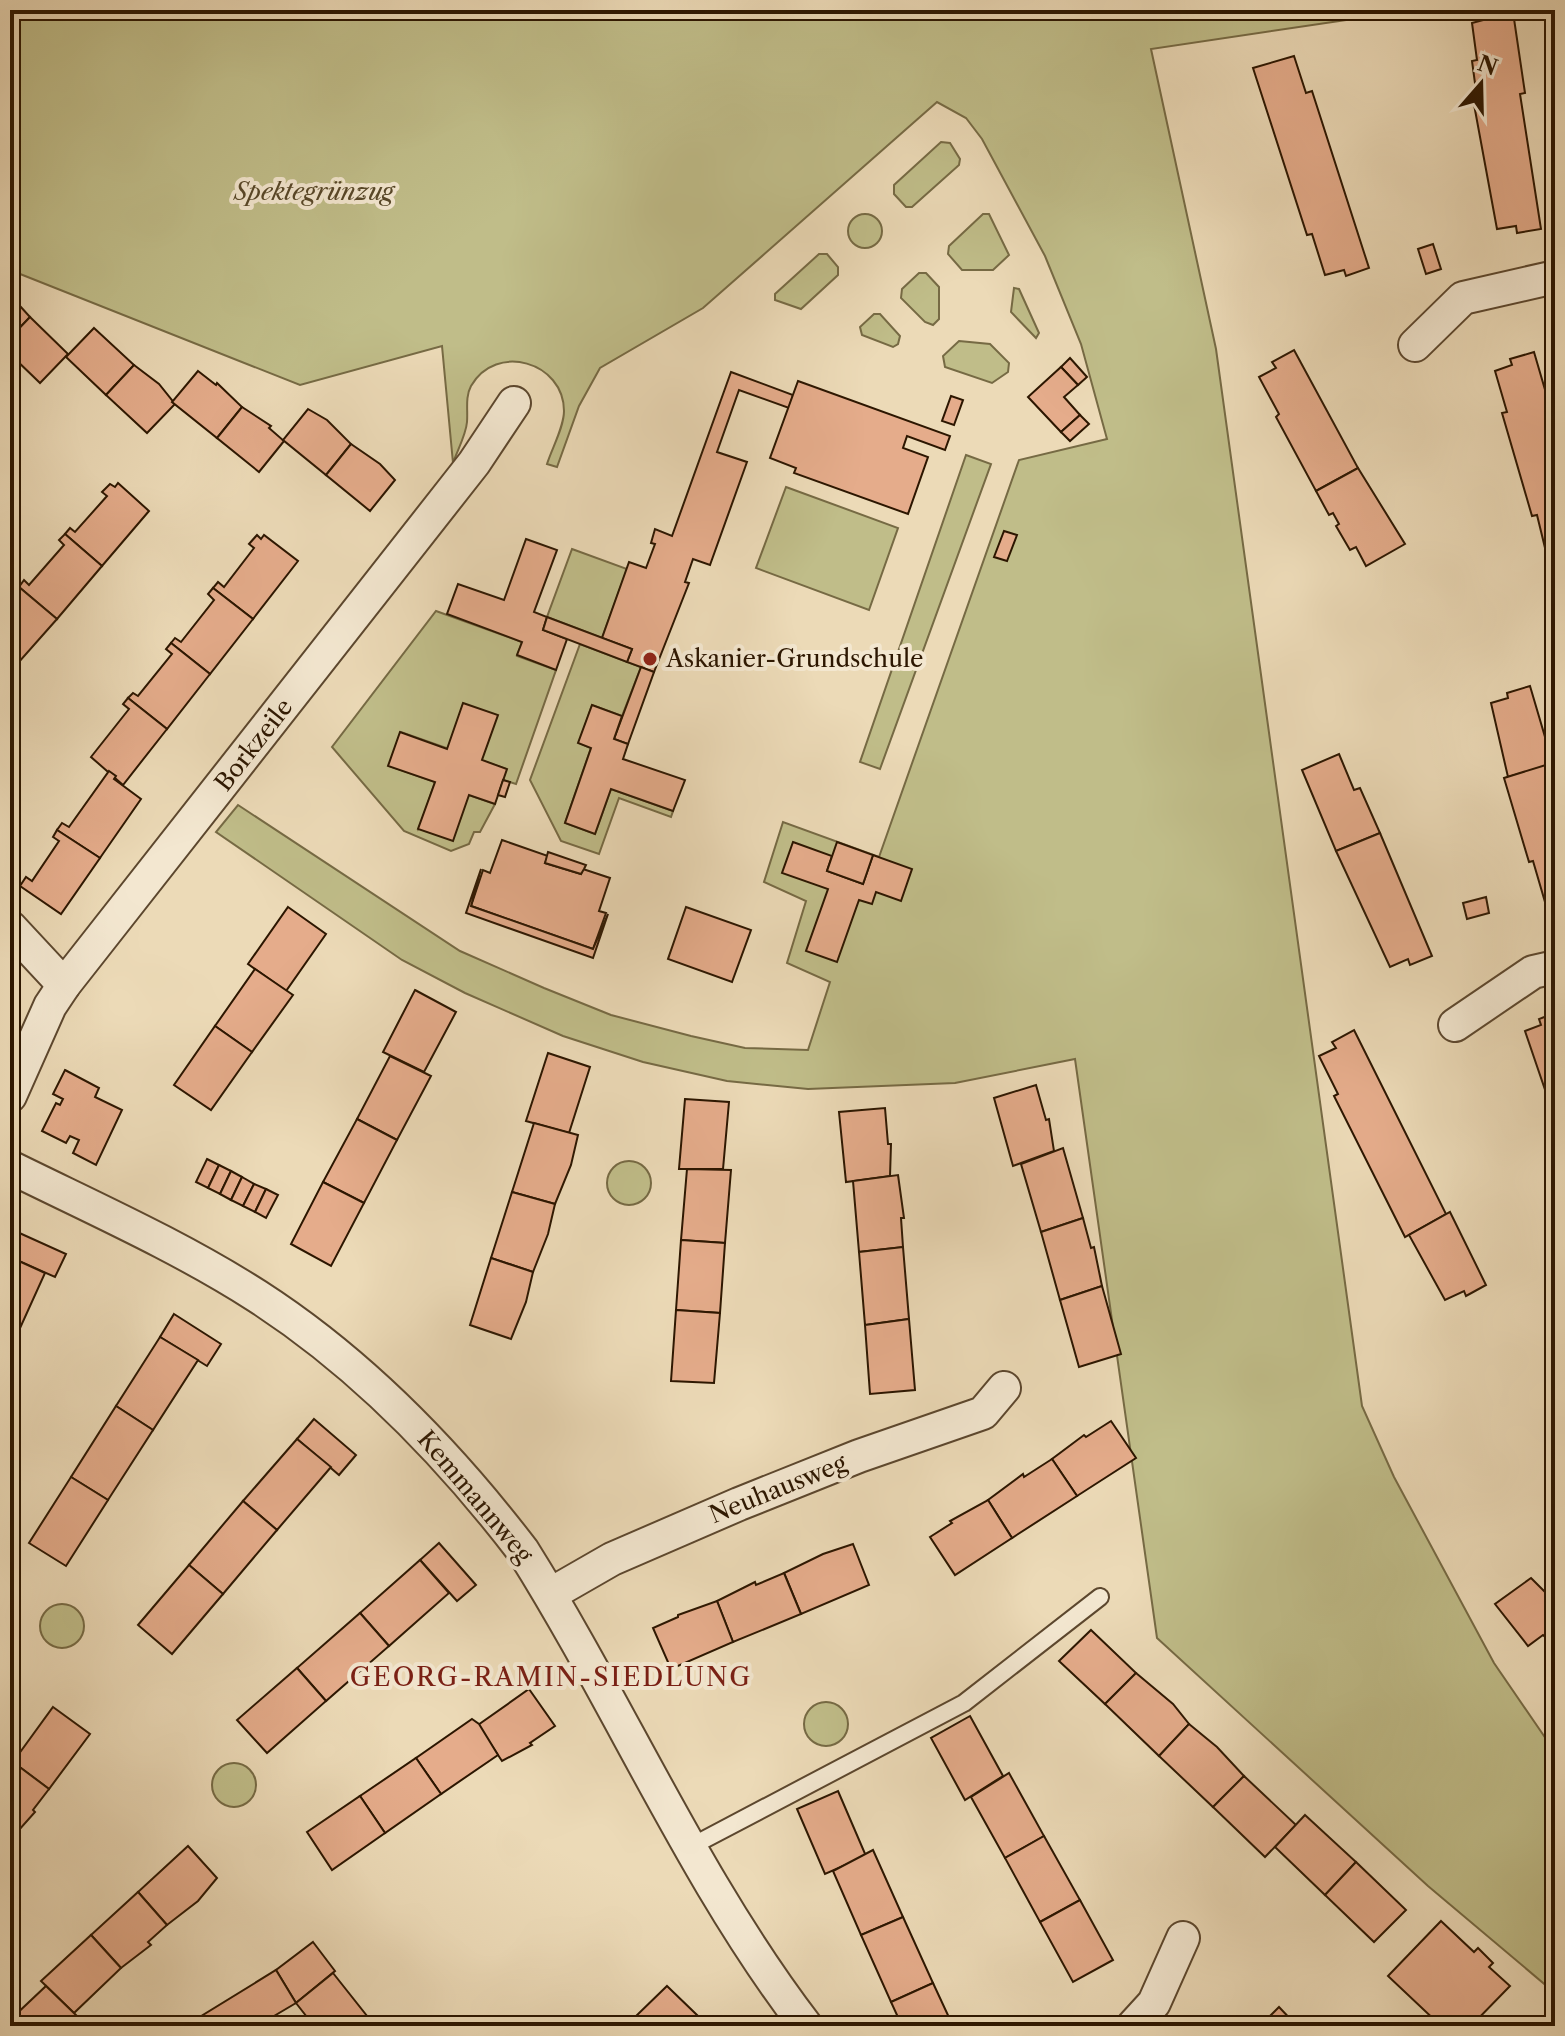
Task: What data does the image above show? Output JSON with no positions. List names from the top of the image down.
{
  "streets": {
    "street": ["Borkzeile", "Neuhausweg", "Kemmannweg"]
  },
  "crossings": [
    ["Neuhausweg", "Kemmannweg"]
  ],
  "districts": ["GEORG-RAMIN-SIEDLUNG"],
  "parks": ["Spektegrünzug"],
  "places": ["Askanier-Grundschule"],
  "north": "top"
}
